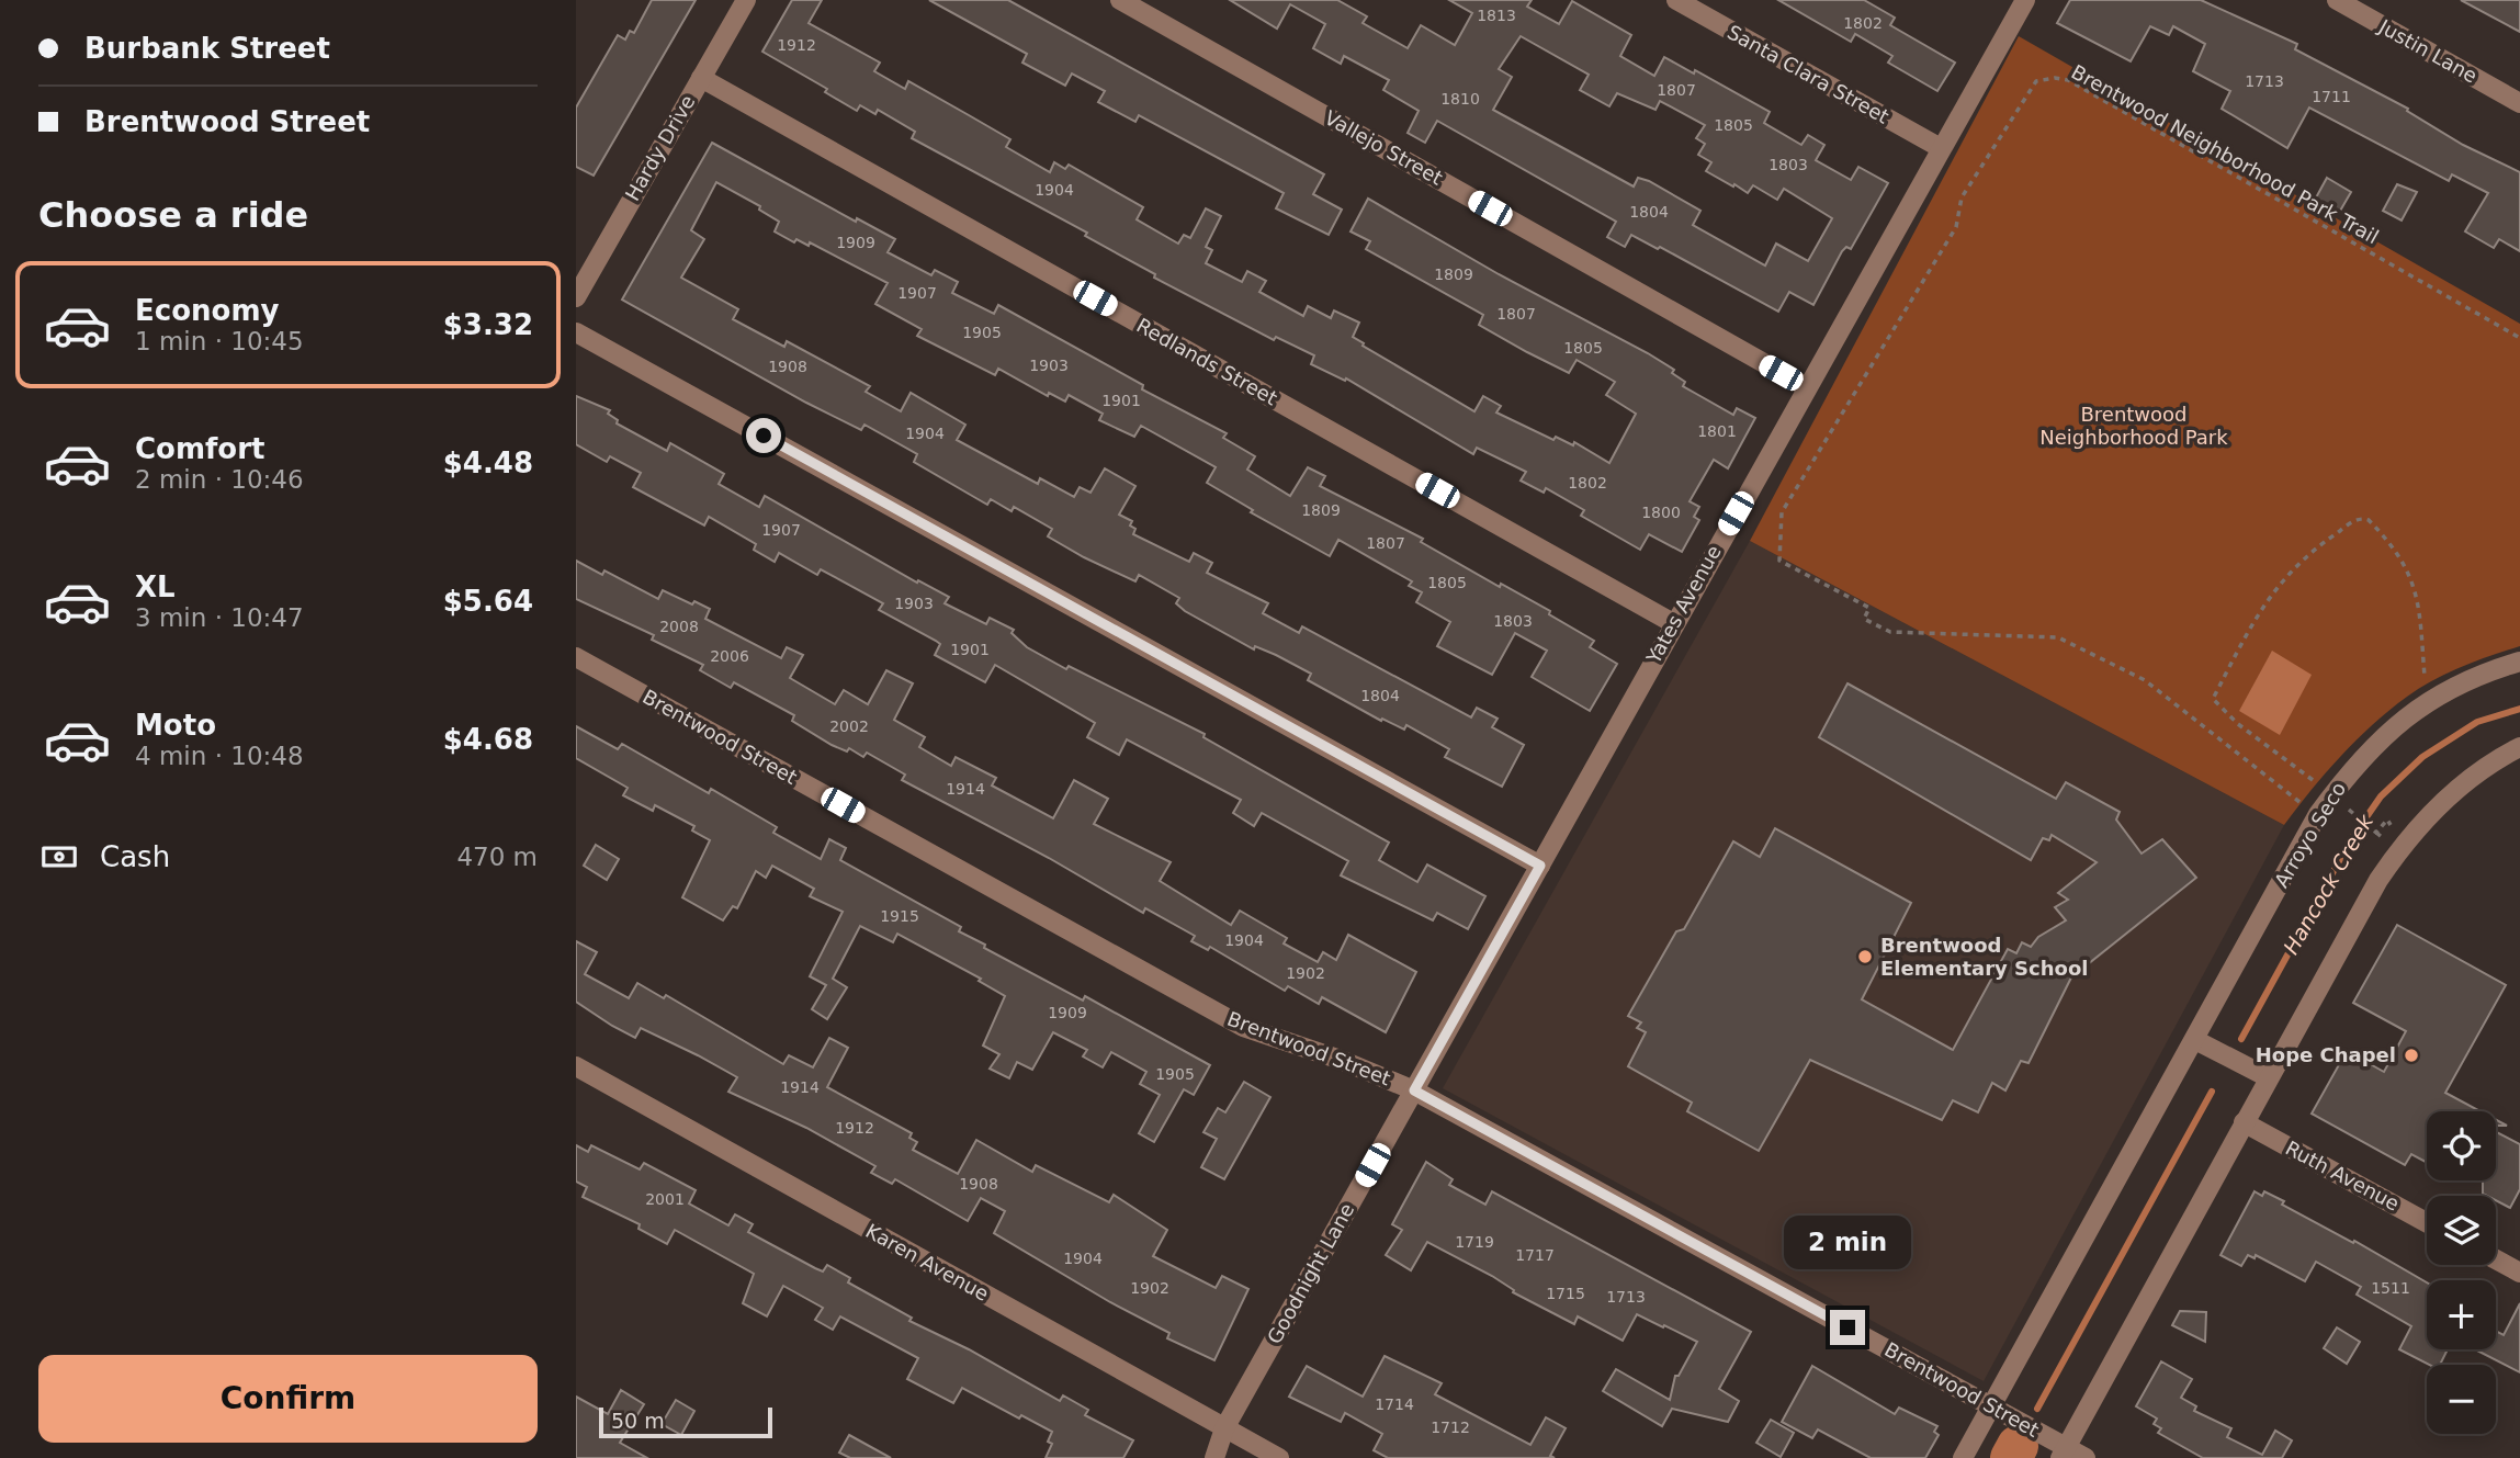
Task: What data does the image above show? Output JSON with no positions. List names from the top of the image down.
{
  "streets": {
    "street": [
      "Justin Lane",
      "Santa Clara Street",
      "Hardy Drive",
      "Vallejo Street",
      "Redlands Street",
      "Yates Avenue",
      "Brentwood Street",
      "Arroyo Seco",
      "Ruth Avenue",
      "Karen Avenue",
      "Goodnight Lane"
    ],
    "path": ["Brentwood Neighborhood Park Trail"]
  },
  "crossings": [
    ["Santa Clara Street", "Yates Avenue"],
    ["Hardy Drive", "Redlands Street"],
    ["Vallejo Street", "Yates Avenue"],
    ["Redlands Street", "Yates Avenue"],
    ["Yates Avenue", "Brentwood Street"],
    ["Yates Avenue", "Goodnight Lane"],
    ["Brentwood Street", "Arroyo Seco"],
    ["Brentwood Street", "Goodnight Lane"],
    ["Karen Avenue", "Goodnight Lane"]
  ],
  "water": ["Hancock Creek"],
  "parks": ["Brentwood Neighborhood Park"],
  "places": ["Brentwood Elementary School", "Hope Chapel"],
  "house_numbers": [
    "1813",
    "1802",
    "1912",
    "1713",
    "1807",
    "1711",
    "1810",
    "1805",
    "1803",
    "1904",
    "1804",
    "1909",
    "1809",
    "1907",
    "1807",
    "1905",
    "1805",
    "1903",
    "1908",
    "1901",
    "1801",
    "1904",
    "1802",
    "1809",
    "1800",
    "1907",
    "1807",
    "1805",
    "1903",
    "1803",
    "2008",
    "1901",
    "2006",
    "1804",
    "2002",
    "1914",
    "1915",
    "1904",
    "1902",
    "1909",
    "1905",
    "1914",
    "1912",
    "1908",
    "2001",
    "1719",
    "1717",
    "1904",
    "1902",
    "1511",
    "1715",
    "1713",
    "1714",
    "1712"
  ],
  "scale_bar": "50 m",
  "page": {
    "banner": ["Burbank Street", "Brentwood Street"],
    "heading": "Choose a ride",
    "list": [
      {
        "name": "Economy",
        "note": "1 min · 10:45",
        "value": "$3.32"
      },
      {
        "name": "Comfort",
        "note": "2 min · 10:46",
        "value": "$4.48"
      },
      {
        "name": "XL",
        "note": "3 min · 10:47",
        "value": "$5.64"
      },
      {
        "name": "Moto",
        "note": "4 min · 10:48",
        "value": "$4.68"
      }
    ],
    "pay": ["Cash", "470 m"],
    "map_buttons": ["+", "−"],
    "bubble": "2 min",
    "buttons": "Confirm",
    "scale": "50 m"
  }
}
